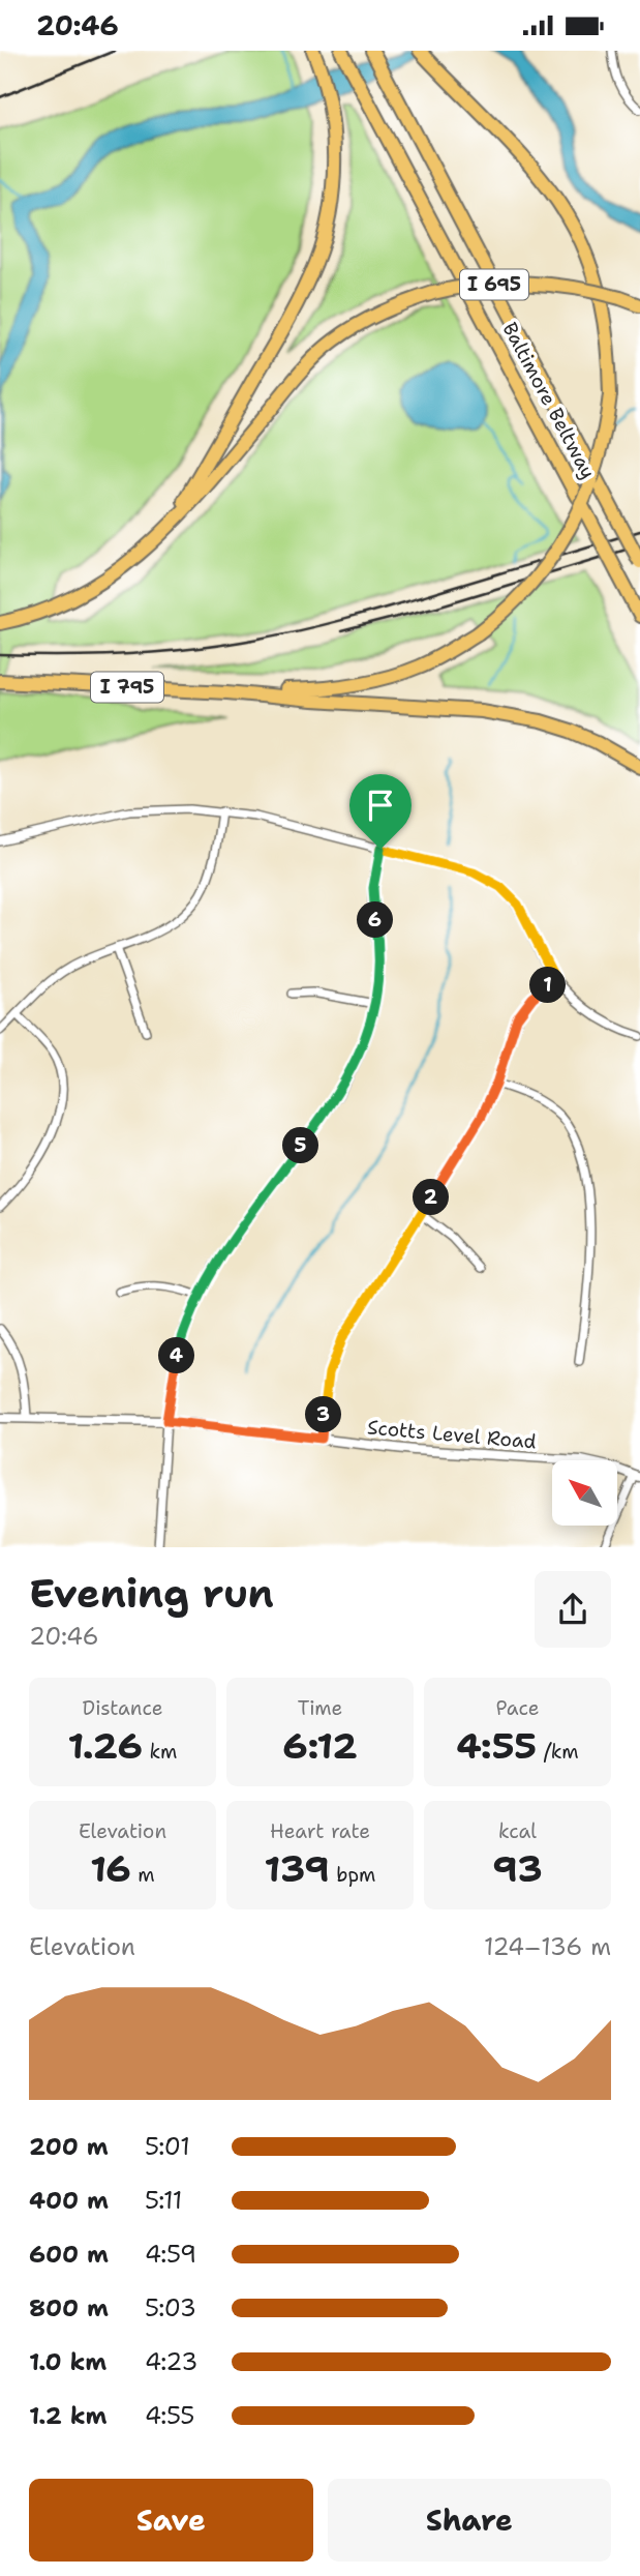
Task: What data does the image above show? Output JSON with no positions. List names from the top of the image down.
{
  "streets": {
    "highway": ["I 695", "Baltimore Beltway", "I 795"],
    "street": ["Scotts Level Road"]
  },
  "north": "top left",
  "page": {
    "status": "20:46",
    "pins": [
      "6",
      "1",
      "5",
      "2",
      "4",
      "3"
    ],
    "heading": ["Evening run", "20:46"],
    "stats": [
      ["Distance", "1.26 km"],
      ["Time", "6:12"],
      ["Pace", "4:55 /km"],
      ["Elevation", "16 m"],
      ["Heart rate", "139 bpm"],
      ["kcal", "93"]
    ],
    "chart": ["Elevation", "124–136 m"],
    "list": [
      {
        "name": "200 m",
        "note": "5:01"
      },
      {
        "name": "400 m",
        "note": "5:11"
      },
      {
        "name": "600 m",
        "note": "4:59"
      },
      {
        "name": "800 m",
        "note": "5:03"
      },
      {
        "name": "1.0 km",
        "note": "4:23"
      },
      {
        "name": "1.2 km",
        "note": "4:55"
      }
    ],
    "buttons": ["Save", "Share"]
  }
}
